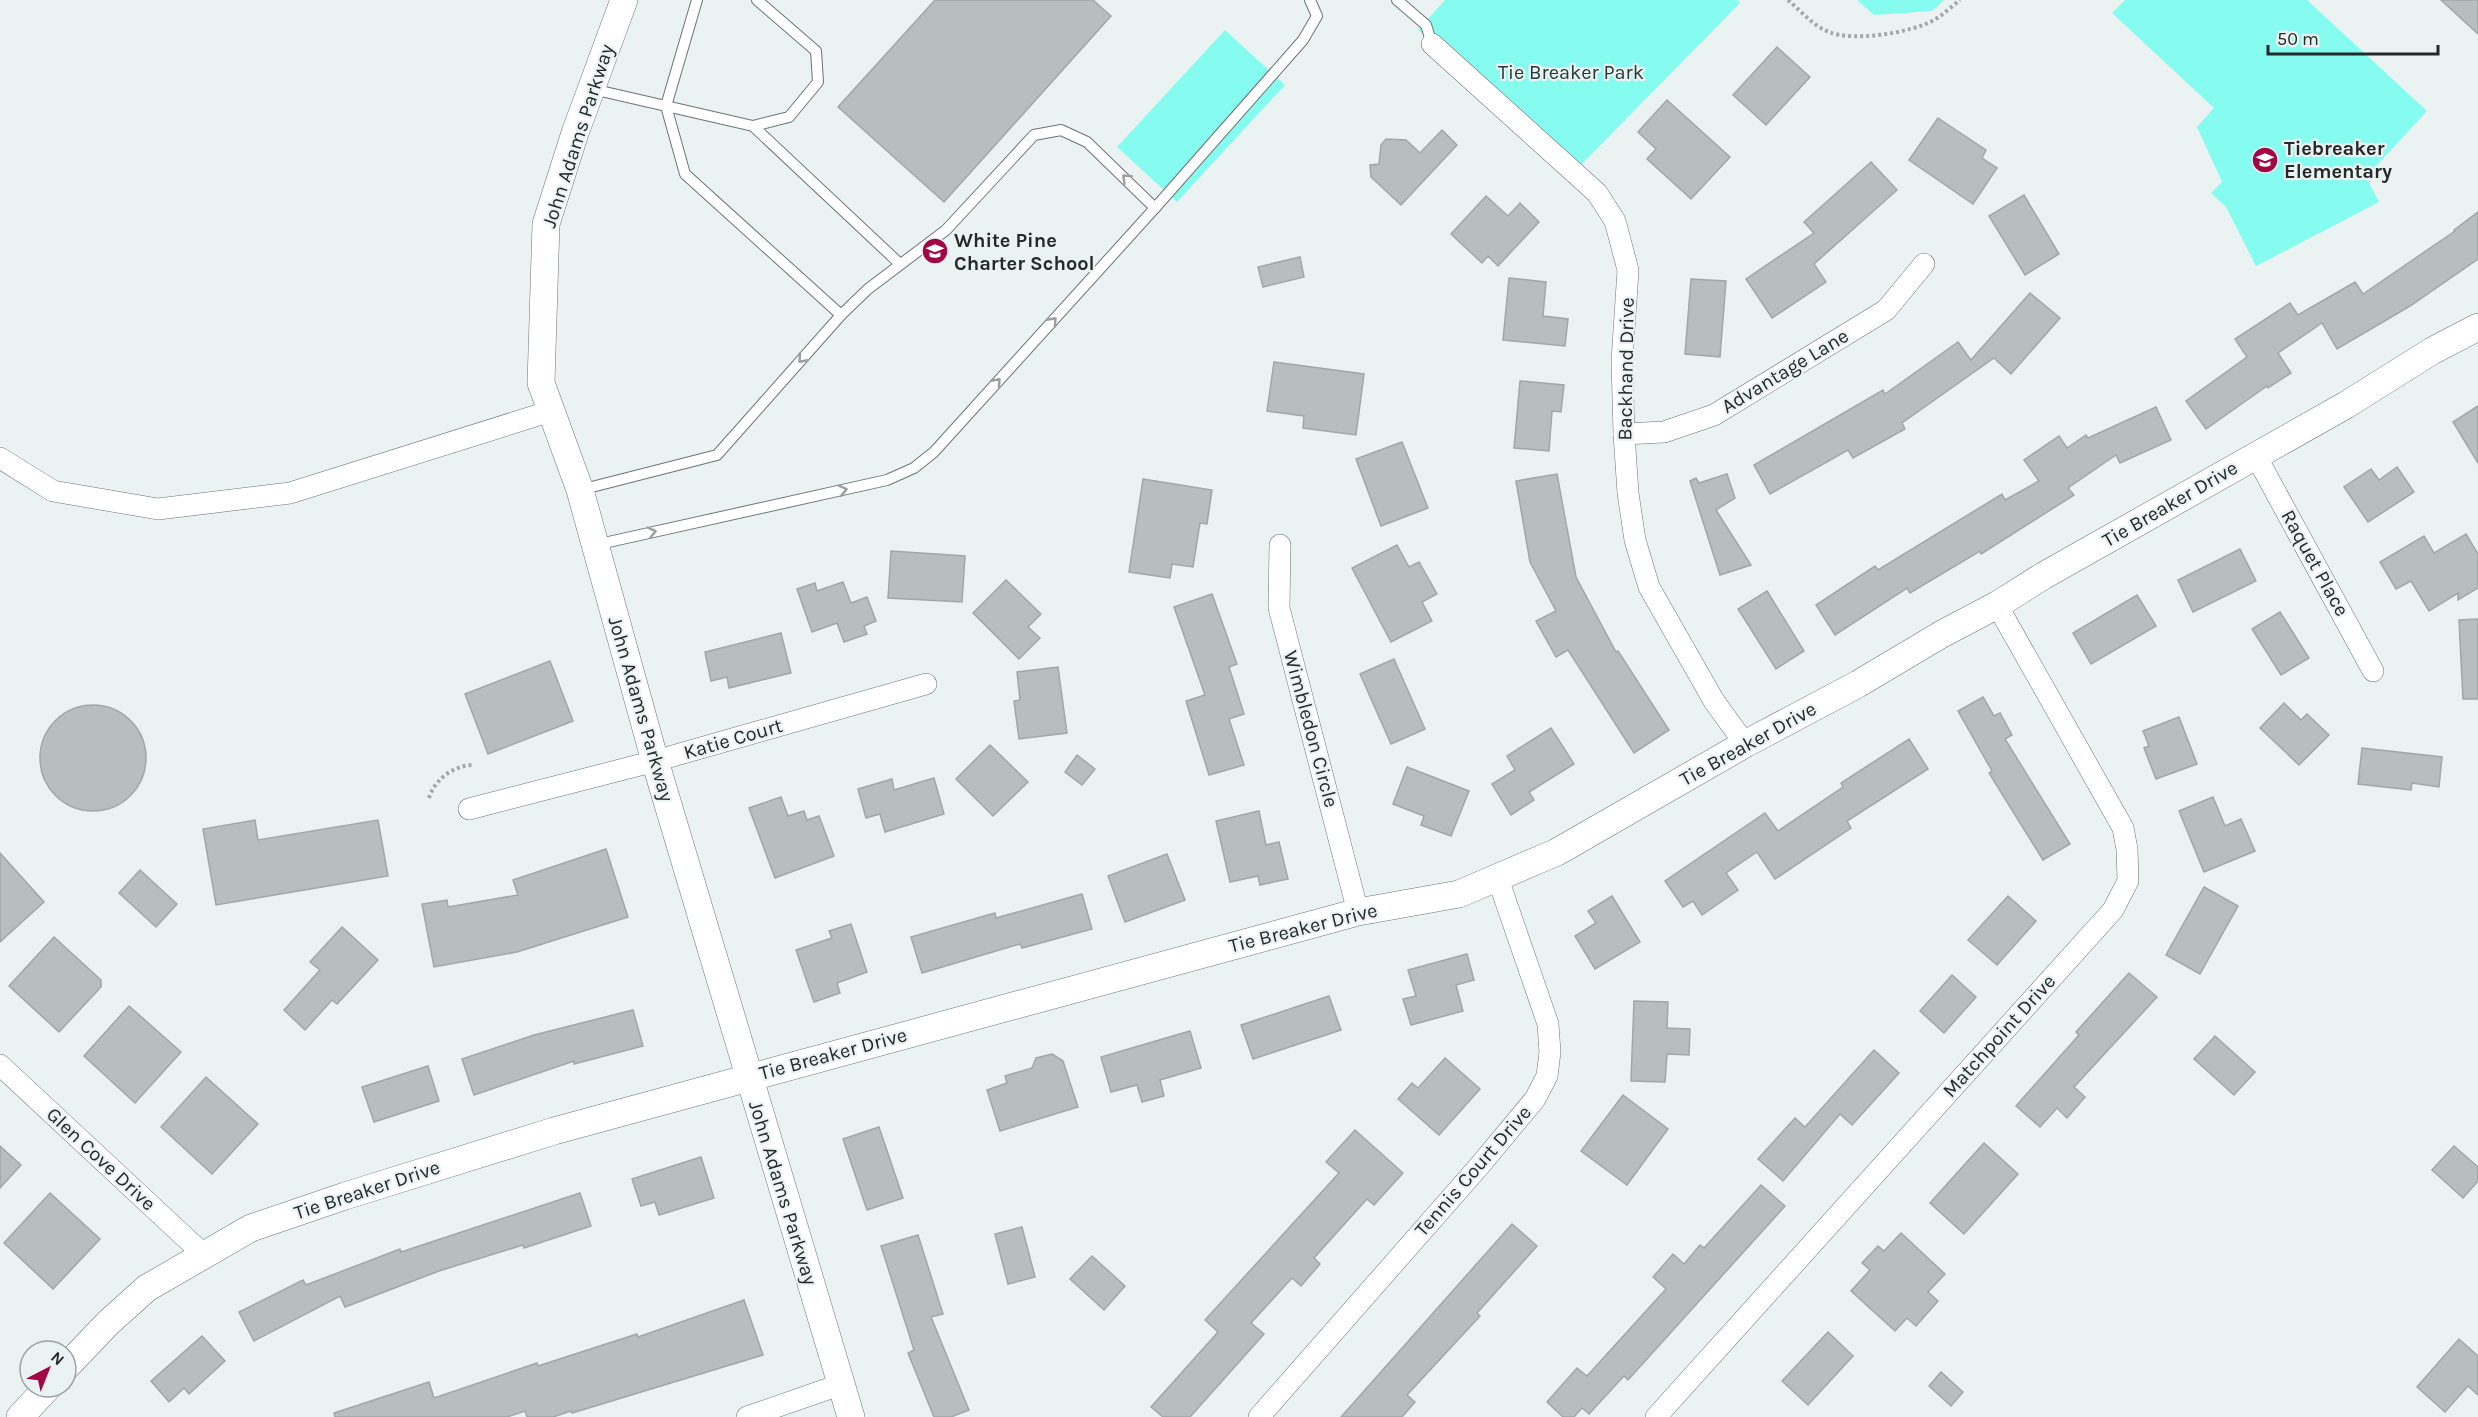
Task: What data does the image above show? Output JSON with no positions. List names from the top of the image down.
{
  "streets": {
    "street": [
      "John Adams Parkway",
      "Backhand Drive",
      "Advantage Lane",
      "Tie Breaker Drive",
      "Raquet Place",
      "Wimbledon Circle",
      "Katie Court",
      "Matchpoint Drive",
      "Glen Cove Drive",
      "Tennis Court Drive"
    ]
  },
  "crossings": [
    ["John Adams Parkway", "Tie Breaker Drive"],
    ["John Adams Parkway", "Katie Court"],
    ["Backhand Drive", "Advantage Lane"],
    ["Backhand Drive", "Tie Breaker Drive"],
    ["Tie Breaker Drive", "Raquet Place"],
    ["Tie Breaker Drive", "Wimbledon Circle"],
    ["Tie Breaker Drive", "Matchpoint Drive"],
    ["Tie Breaker Drive", "Glen Cove Drive"],
    ["Tie Breaker Drive", "Tennis Court Drive"]
  ],
  "parks": ["Tie Breaker Park"],
  "places": {
    "school or university": ["Tiebreaker Elementary", "White Pine Charter School"]
  },
  "scale_bar": "50 m",
  "north": "top right"
}
